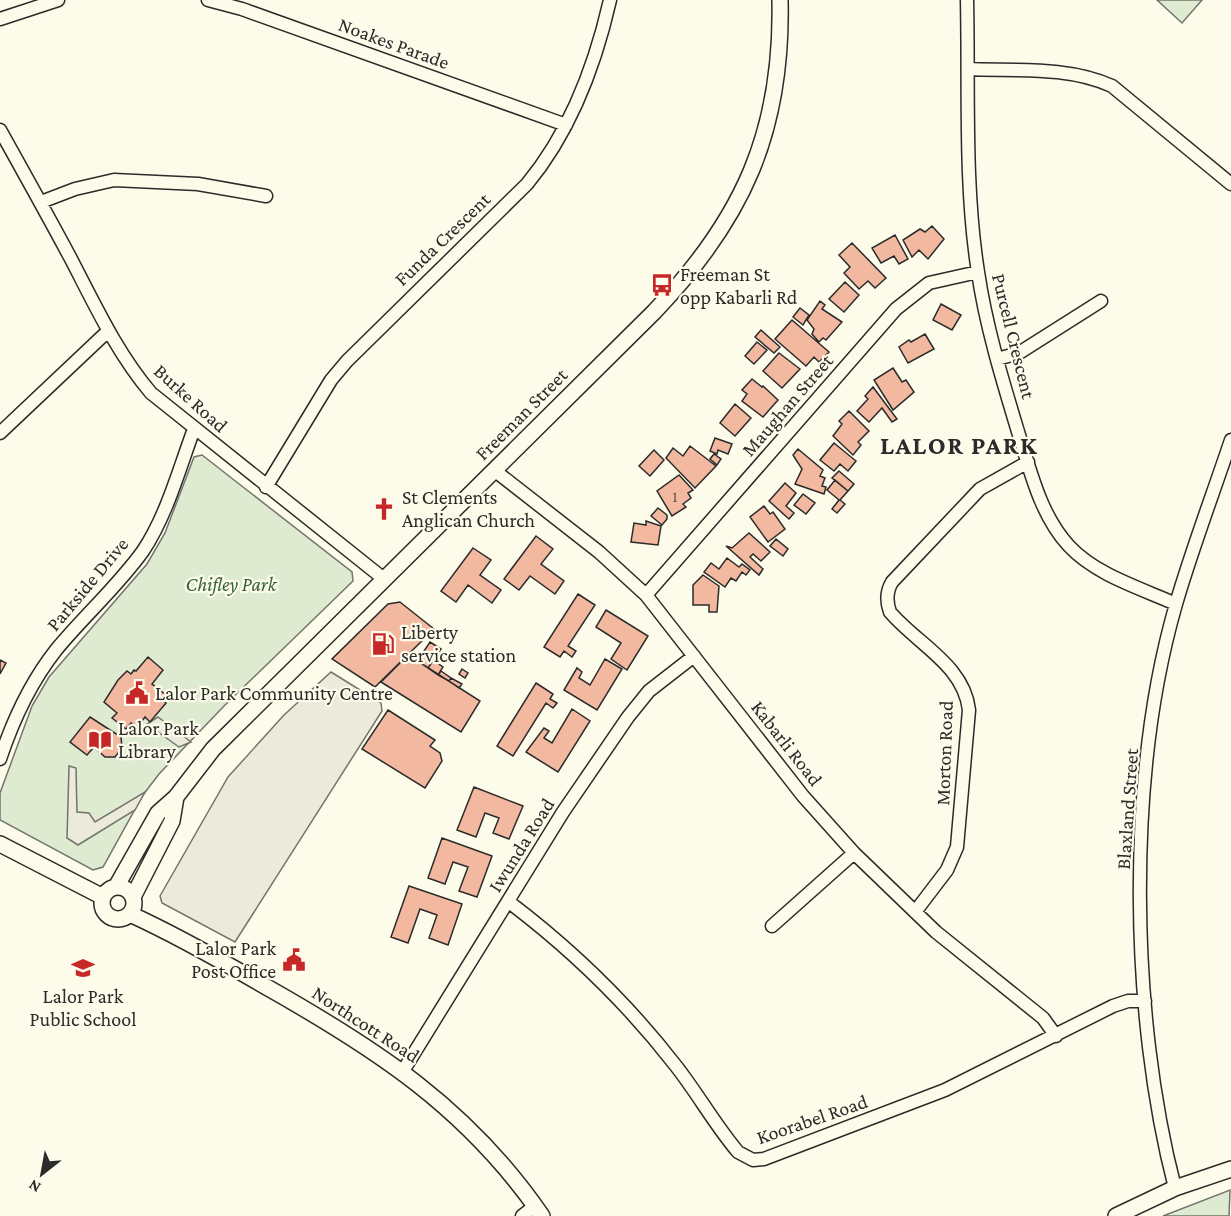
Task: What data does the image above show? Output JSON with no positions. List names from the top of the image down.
{
  "streets": {
    "street": [
      "Noakes Parade",
      "Funda Crescent",
      "Purcell Crescent",
      "Burke Road",
      "Maughan Street",
      "Freeman Street",
      "Parkside Drive",
      "Kabarli Road",
      "Morton Road",
      "Blaxland Street",
      "Iwunda Road",
      "Northcott Road",
      "Koorabel Road"
    ]
  },
  "crossings": [
    ["Noakes Parade", "Funda Crescent"],
    ["Funda Crescent", "Burke Road"],
    ["Purcell Crescent", "Maughan Street"],
    ["Purcell Crescent", "Morton Road"],
    ["Purcell Crescent", "Blaxland Street"],
    ["Burke Road", "Freeman Street"],
    ["Burke Road", "Parkside Drive"],
    ["Maughan Street", "Kabarli Road"],
    ["Freeman Street", "Kabarli Road"],
    ["Freeman Street", "Northcott Road"],
    ["Kabarli Road", "Morton Road"],
    ["Kabarli Road", "Iwunda Road"],
    ["Kabarli Road", "Koorabel Road"],
    ["Blaxland Street", "Koorabel Road"],
    ["Iwunda Road", "Northcott Road"],
    ["Iwunda Road", "Koorabel Road"]
  ],
  "districts": ["LALOR PARK"],
  "parks": ["Chifley Park"],
  "places": {
    "bus stop": ["Freeman St opp Kabarli Rd"],
    "church": ["St Clements Anglican Church"],
    "fuel station": ["Liberty service station"],
    "public building": ["Lalor Park Community Centre", "Lalor Park Post Office"],
    "library": ["Lalor Park Library"],
    "school or university": ["Lalor Park Public School"]
  },
  "house_numbers": ["1"],
  "north": "bottom left"
}
